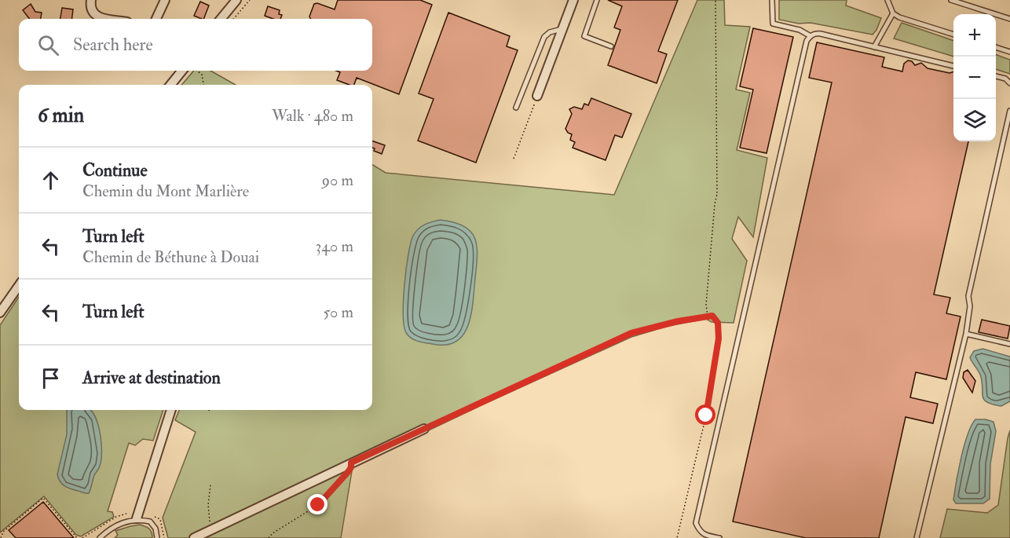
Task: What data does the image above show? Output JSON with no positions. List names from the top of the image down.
{
  "page": {
    "map_buttons": ["+", "−"],
    "search": "Search here",
    "heading": ["6 min", "Walk · 480 m"],
    "list": [
      ["Continue", "Chemin du Mont Marlière", "90 m"],
      ["Turn left", "Chemin de Béthune à Douai", "340 m"],
      ["Turn left", "50 m"],
      "Arrive at destination"
    ]
  }
}
